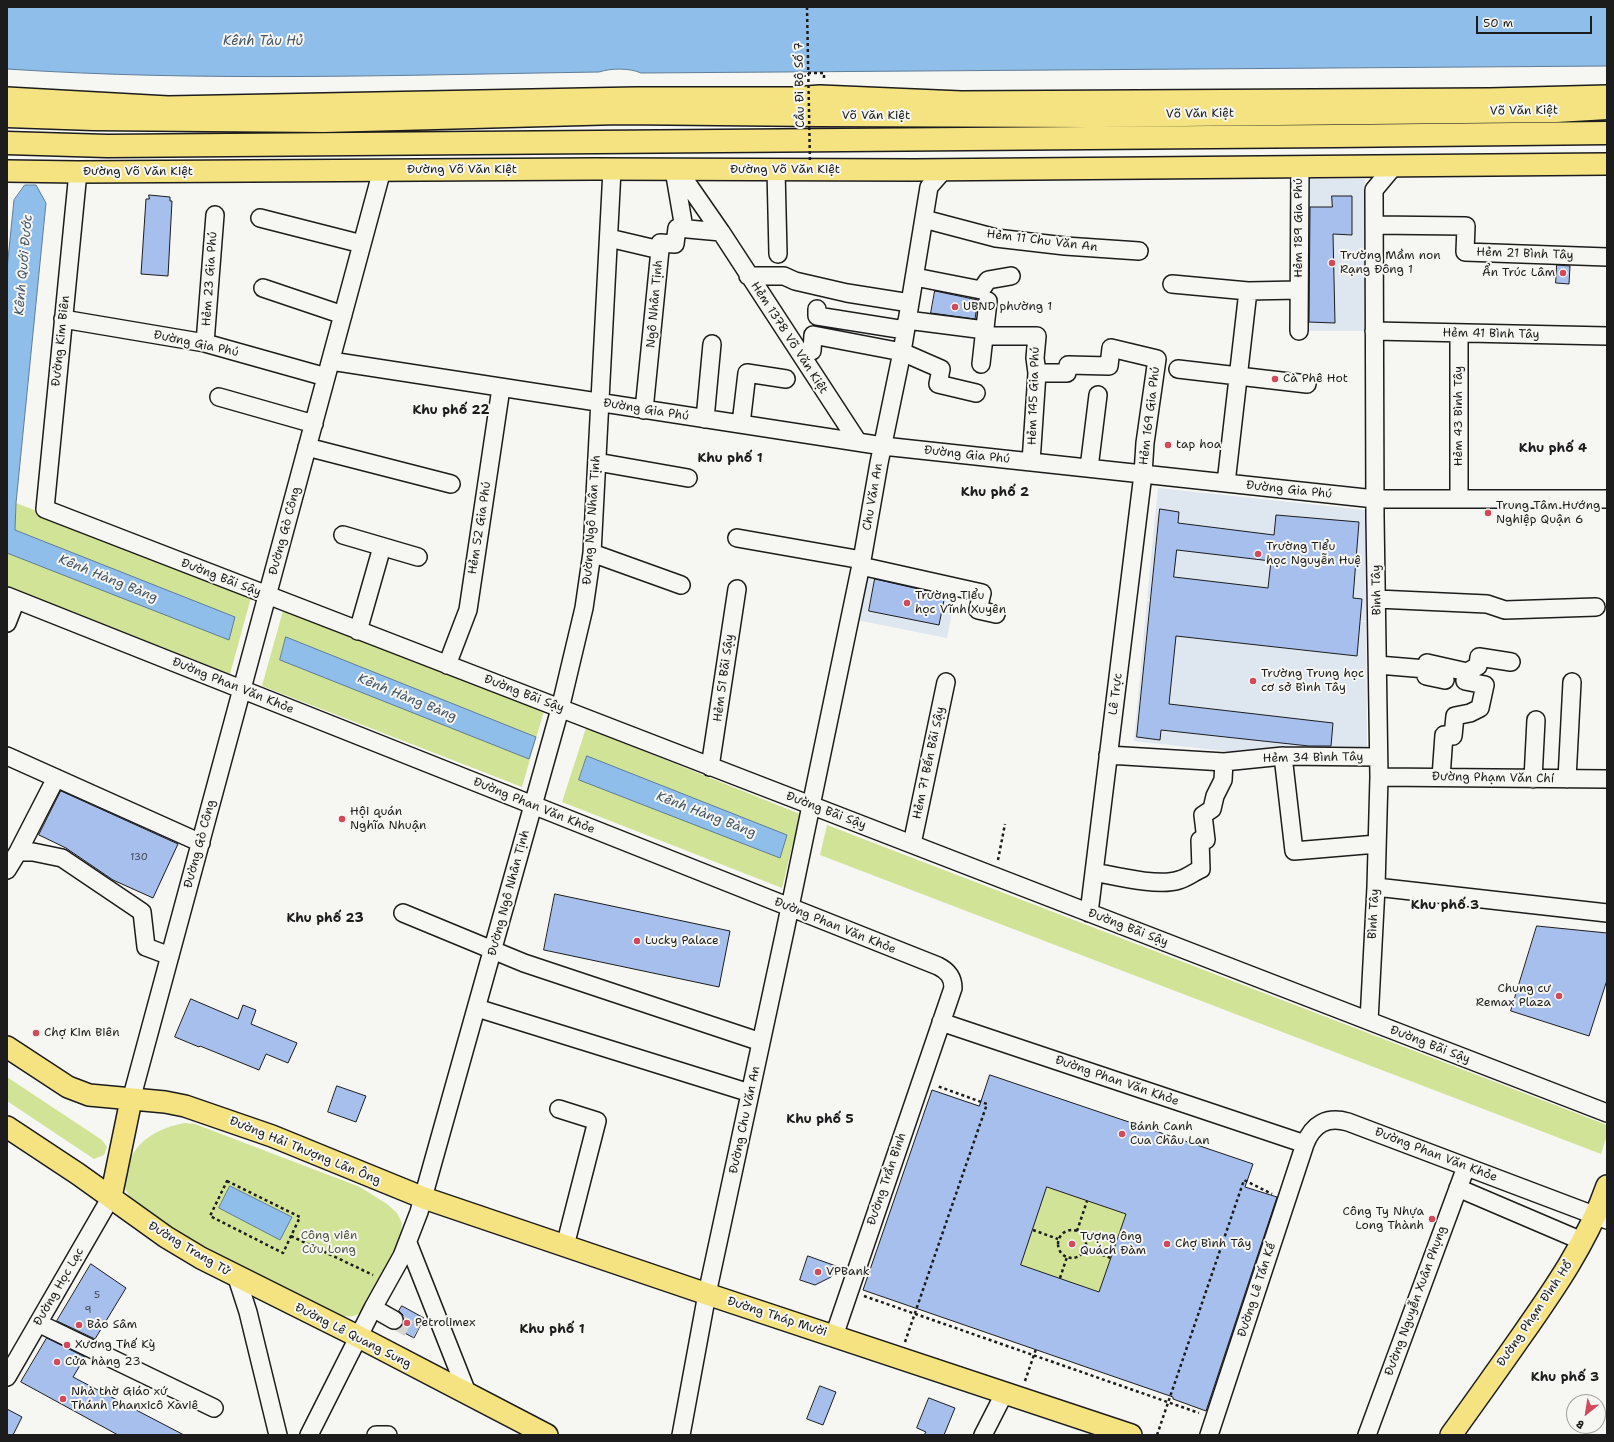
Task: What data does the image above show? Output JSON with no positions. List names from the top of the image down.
{
  "streets": {
    "highway": ["Võ Văn Kiệt"],
    "main road": [
      "Đường Võ Văn Kiệt",
      "Đường Hải Thượng Lãn Ông",
      "Đường Trang Tử",
      "Đường Phạm Đình Hổ",
      "Đường Tháp Mười",
      "Đường Lê Quang Sung"
    ],
    "street": [
      "Hẻm 189 Gia Phú",
      "Hẻm 11 Chu Văn An",
      "Hẻm 21 Bình Tây",
      "Hẻm 23 Gia Phú",
      "Ngô Nhân Tịnh",
      "Hẻm 41 Bình Tây",
      "Hẻm 1378 Võ Văn Kiệt",
      "Đường Kim Biên",
      "Đường Gia Phú",
      "Hẻm 145 Gia Phú",
      "Hẻm 169 Gia Phú",
      "Hẻm 43 Bình Tây",
      "Chu Văn An",
      "Đường Ngô Nhân Tịnh",
      "Hẻm 52 Gia Phú",
      "Đường Gò Công",
      "Đường Bãi Sậy",
      "Bình Tây",
      "Hẻm 51 Bãi Sậy",
      "Đường Phan Văn Khỏe",
      "Lê Trực",
      "Hẻm 34 Bình Tây",
      "Hẻm 71 Bến Bãi Sậy",
      "Đường Phạm Văn Chí",
      "Đường Chu Văn An",
      "Đường Trần Bình",
      "Đường Học Lạc",
      "Đường Lê Tấn Kế",
      "Đường Nguyễn Xuân Phụng"
    ],
    "path": ["Cầu Đi Bộ Số 7"]
  },
  "crossings": [
    ["Đường Võ Văn Kiệt", "Hẻm 1378 Võ Văn Kiệt"],
    ["Đường Võ Văn Kiệt", "Đường Kim Biên"],
    ["Đường Võ Văn Kiệt", "Đường Ngô Nhân Tịnh"],
    ["Đường Võ Văn Kiệt", "Đường Gò Công"],
    ["Hẻm 11 Chu Văn An", "Chu Văn An"],
    ["Hẻm 21 Bình Tây", "Bình Tây"],
    ["Hẻm 23 Gia Phú", "Đường Gia Phú"],
    ["Ngô Nhân Tịnh", "Đường Gia Phú"],
    ["Ngô Nhân Tịnh", "Đường Ngô Nhân Tịnh"],
    ["Hẻm 41 Bình Tây", "Hẻm 43 Bình Tây"],
    ["Hẻm 41 Bình Tây", "Bình Tây"],
    ["Hẻm 1378 Võ Văn Kiệt", "Đường Gia Phú"],
    ["Đường Kim Biên", "Đường Gia Phú"],
    ["Đường Kim Biên", "Đường Bãi Sậy"],
    ["Đường Gia Phú", "Hẻm 145 Gia Phú"],
    ["Đường Gia Phú", "Hẻm 169 Gia Phú"],
    ["Đường Gia Phú", "Hẻm 43 Bình Tây"],
    ["Đường Gia Phú", "Chu Văn An"],
    ["Đường Gia Phú", "Đường Ngô Nhân Tịnh"],
    ["Đường Gia Phú", "Hẻm 52 Gia Phú"],
    ["Đường Gia Phú", "Đường Gò Công"],
    ["Đường Gia Phú", "Bình Tây"],
    ["Đường Gia Phú", "Lê Trực"],
    ["Hẻm 145 Gia Phú", "Hẻm 169 Gia Phú"],
    ["Hẻm 169 Gia Phú", "Lê Trực"],
    ["Chu Văn An", "Đường Bãi Sậy"],
    ["Chu Văn An", "Đường Chu Văn An"],
    ["Đường Ngô Nhân Tịnh", "Đường Bãi Sậy"],
    ["Đường Ngô Nhân Tịnh", "Đường Phan Văn Khỏe"],
    ["Đường Ngô Nhân Tịnh", "Đường Hải Thượng Lãn Ông"],
    ["Đường Ngô Nhân Tịnh", "Đường Tháp Mười"],
    ["Đường Ngô Nhân Tịnh", "Đường Lê Quang Sung"],
    ["Hẻm 52 Gia Phú", "Đường Bãi Sậy"],
    ["Đường Gò Công", "Đường Bãi Sậy"],
    ["Đường Gò Công", "Đường Phan Văn Khỏe"],
    ["Đường Gò Công", "Đường Hải Thượng Lãn Ông"],
    ["Đường Bãi Sậy", "Bình Tây"],
    ["Đường Bãi Sậy", "Hẻm 51 Bãi Sậy"],
    ["Đường Bãi Sậy", "Lê Trực"],
    ["Đường Bãi Sậy", "Hẻm 71 Bến Bãi Sậy"],
    ["Đường Bãi Sậy", "Đường Chu Văn An"],
    ["Bình Tây", "Hẻm 34 Bình Tây"],
    ["Bình Tây", "Đường Phạm Văn Chí"],
    ["Đường Phan Văn Khỏe", "Đường Chu Văn An"],
    ["Đường Phan Văn Khỏe", "Đường Trần Bình"],
    ["Đường Phan Văn Khỏe", "Đường Lê Tấn Kế"],
    ["Đường Phan Văn Khỏe", "Đường Nguyễn Xuân Phụng"],
    ["Đường Phan Văn Khỏe", "Đường Phạm Đình Hổ"],
    ["Lê Trực", "Hẻm 34 Bình Tây"],
    ["Đường Chu Văn An", "Đường Tháp Mười"],
    ["Đường Hải Thượng Lãn Ông", "Đường Tháp Mười"],
    ["Đường Trần Bình", "Đường Tháp Mười"],
    ["Đường Trang Tử", "Đường Học Lạc"],
    ["Đường Trang Tử", "Đường Lê Quang Sung"]
  ],
  "districts": [
    "Khu phố 22",
    "Khu phố 4",
    "Khu phố 1",
    "Khu phố 2",
    "Khu phố 3",
    "Khu phố 23",
    "Khu phố 5",
    "Khu phố 1",
    "Khu phố 3"
  ],
  "water": ["Kênh Tàu Hủ", "Kênh Quới Đước", "Kênh Hàng Bàng"],
  "parks": ["Công viên Cửu Long"],
  "places": [
    "Trường Mầm non Rạng Đông 1",
    "Ẩn Trúc Lâm",
    "UBND phường 1",
    "Cà Phê Hot",
    "tap hoa",
    "Trung Tâm Hướng Nghiệp Quận 6",
    "Trường Tiểu học Nguyễn Huệ",
    "Trường Tiểu học Vĩnh Xuyên",
    "Trường Trung học cơ sở Bình Tây",
    "Hội quán Nghĩa Nhuận",
    "Lucky Palace",
    "Chung cư Remax Plaza",
    "Chợ Kim Biên",
    "Bánh Canh Cua Châu Lan",
    "Công Ty Nhựa Long Thành",
    "Tượng ông Quách Đàm",
    "Chợ Bình Tây",
    "VPBank",
    "Petrolimex",
    "Bảo Sâm",
    "Xương Thế Kỳ",
    "Cửa hàng 23",
    "Nhà thờ Giáo xứ Thánh Phanxicô Xaviê"
  ],
  "house_numbers": ["130", "5", "9"],
  "scale_bar": "50 m",
  "north": "bottom left"
}
